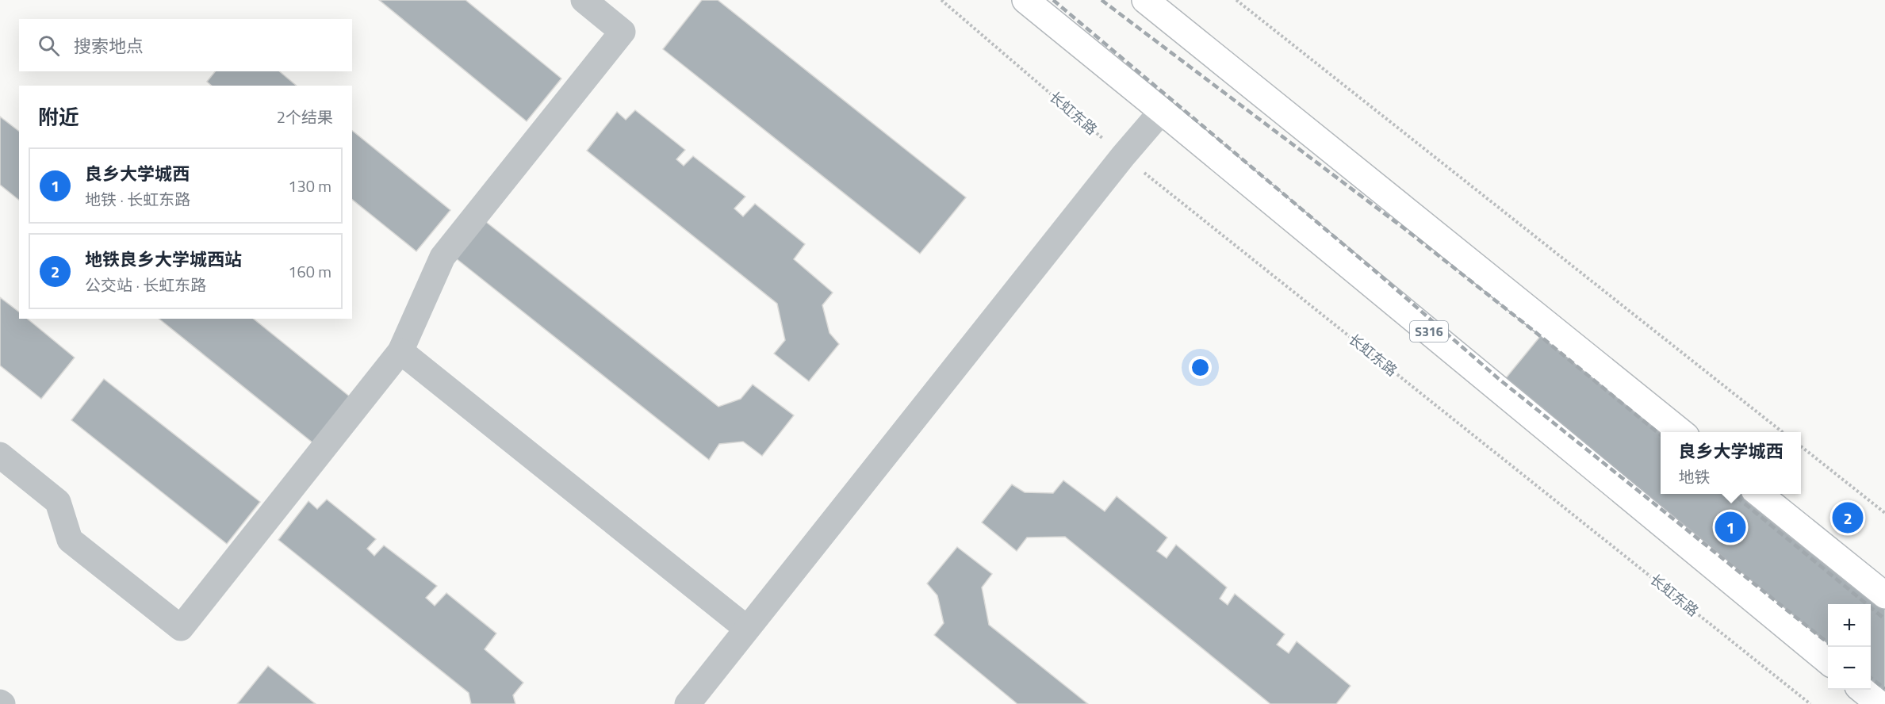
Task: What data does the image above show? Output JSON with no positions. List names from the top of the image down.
{
  "streets": {
    "main road": ["S316"],
    "path": ["长虹东路"]
  },
  "page": {
    "search": "搜索地点",
    "heading": ["附近", "2个结果"],
    "list": [
      {
        "mark": "1",
        "name": "良乡大学城西",
        "note": "地铁 · 长虹东路",
        "value": "130 m"
      },
      {
        "mark": "2",
        "name": "地铁良乡大学城西站",
        "note": "公交站 · 长虹东路",
        "value": "160 m"
      }
    ],
    "popup": ["良乡大学城西", "地铁"],
    "pins": ["2", "1"],
    "map_buttons": ["+", "−"]
  }
}
